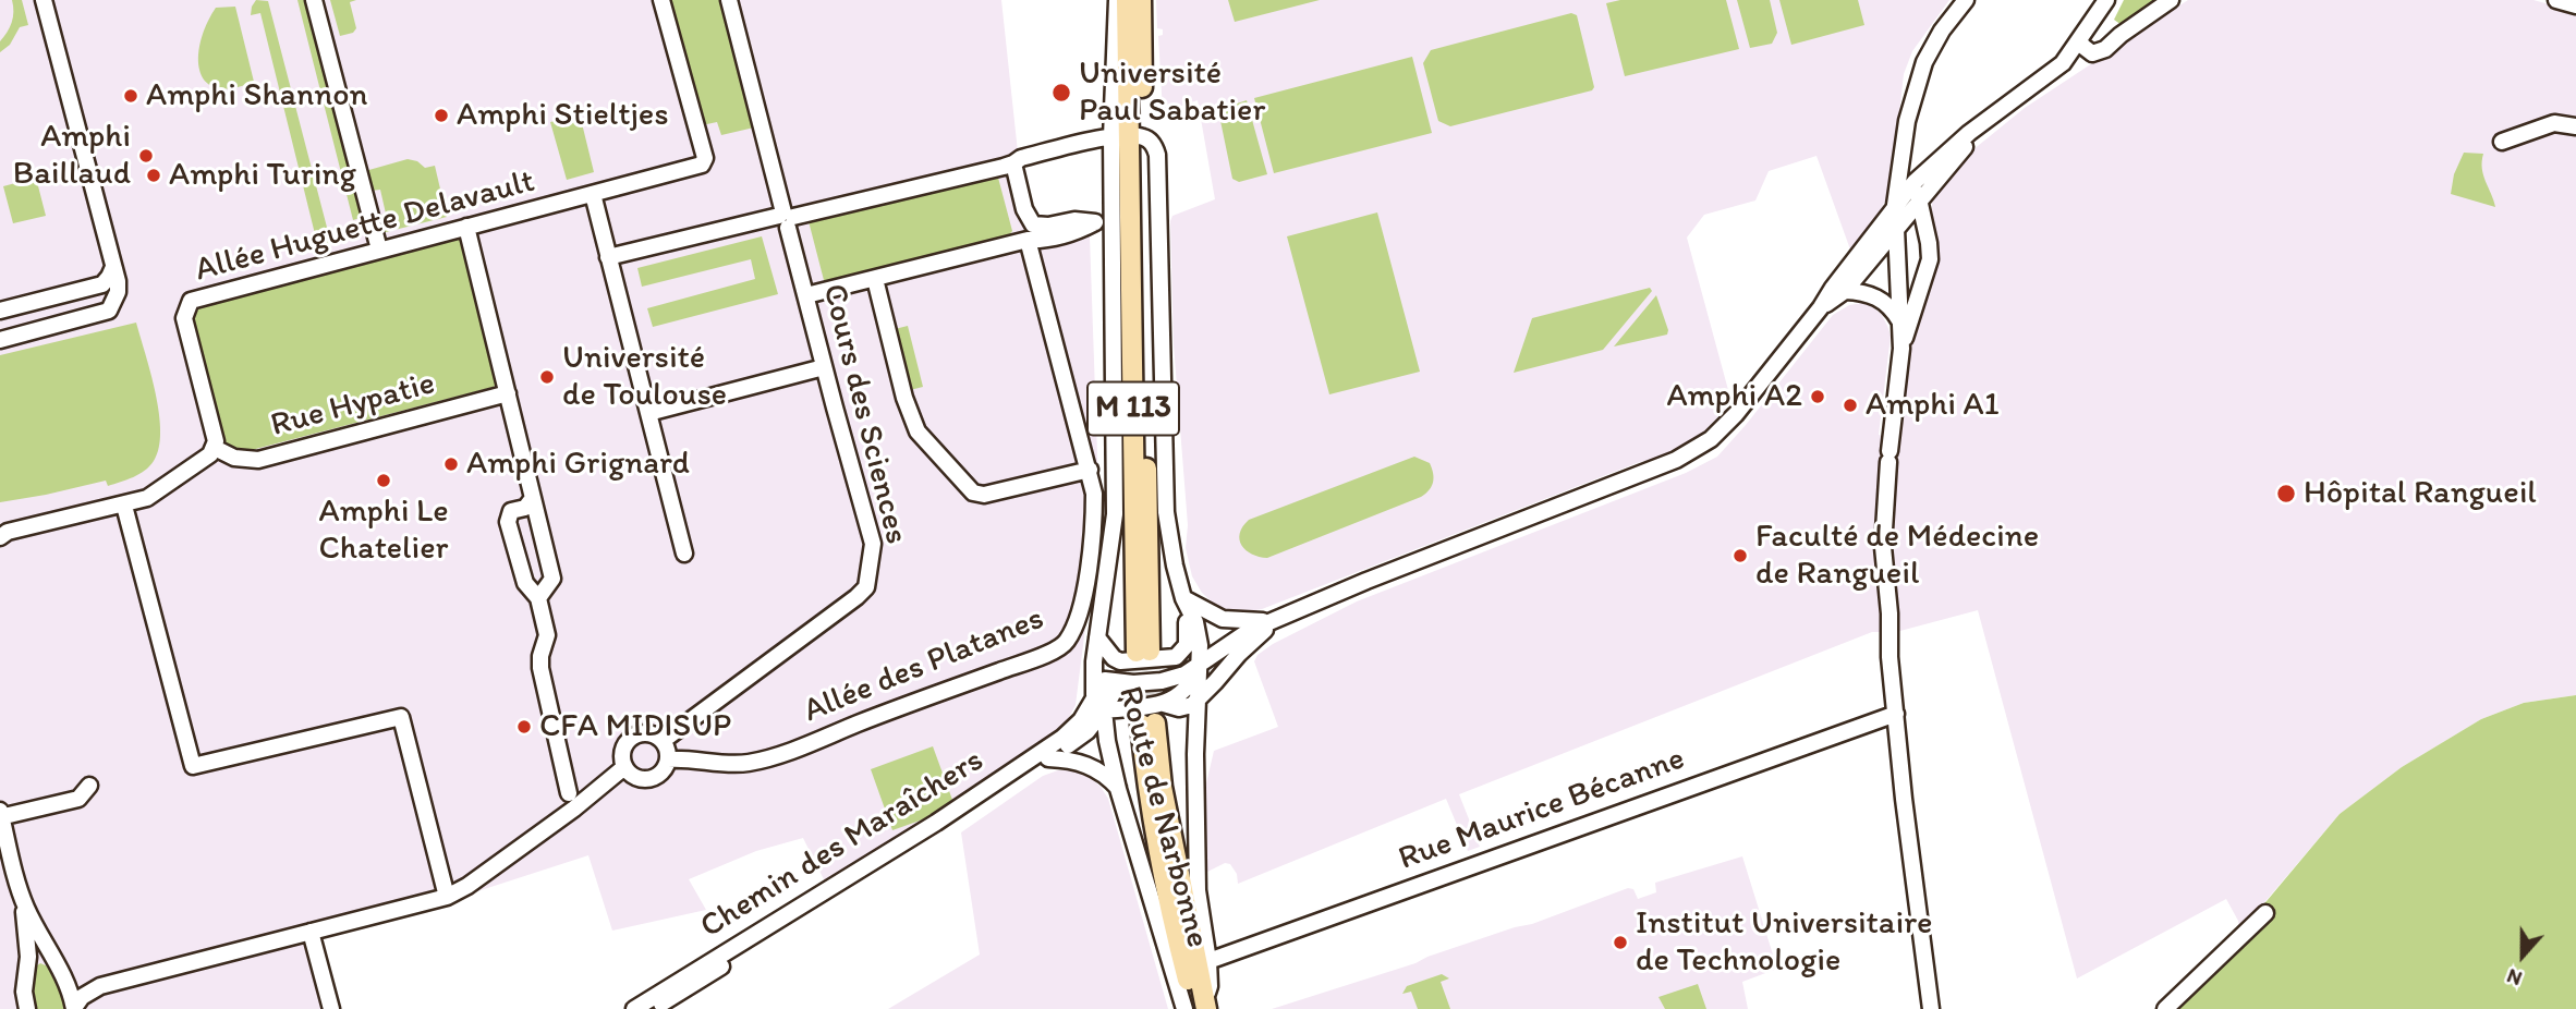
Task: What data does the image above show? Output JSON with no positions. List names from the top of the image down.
{
  "streets": {
    "main road": ["M 113", "Route de Narbonne"],
    "street": [
      "Allée Huguette Delavault",
      "Rue Hypatie",
      "Cours des Sciences",
      "Allée des Platanes",
      "Rue Maurice Bécanne",
      "Chemin des Maraîchers"
    ]
  },
  "crossings": [
    ["Allée Huguette Delavault", "Rue Hypatie"],
    ["Cours des Sciences", "Allée des Platanes"],
    ["Rue Maurice Bécanne", "Route de Narbonne"],
    ["Route de Narbonne", "Chemin des Maraîchers"]
  ],
  "places": [
    "Université Paul Sabatier",
    "Amphi Shannon",
    "Amphi Stieltjes",
    "Amphi Baillaud",
    "Amphi Turing",
    "Université de Toulouse",
    "Amphi A2",
    "Amphi A1",
    "Amphi Grignard",
    "Amphi Le Chatelier",
    "Hôpital Rangueil",
    "Faculté de Médecine de Rangueil",
    "CFA MIDISUP",
    "Institut Universitaire de Technologie"
  ],
  "north": "bottom"
}
